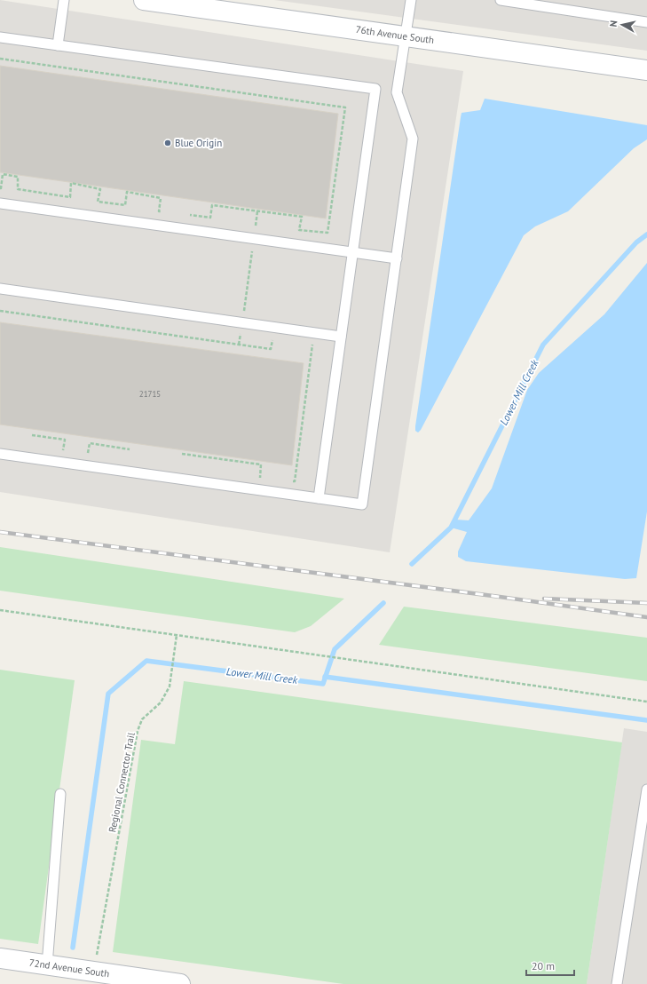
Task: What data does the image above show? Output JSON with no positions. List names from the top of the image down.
{
  "streets": {
    "street": ["76th Avenue South", "72nd Avenue South"],
    "path": ["Regional Connector Trail"]
  },
  "water": ["Lower Mill Creek"],
  "places": ["Blue Origin"],
  "house_numbers": ["21715"],
  "scale_bar": "20 m",
  "north": "left"
}
